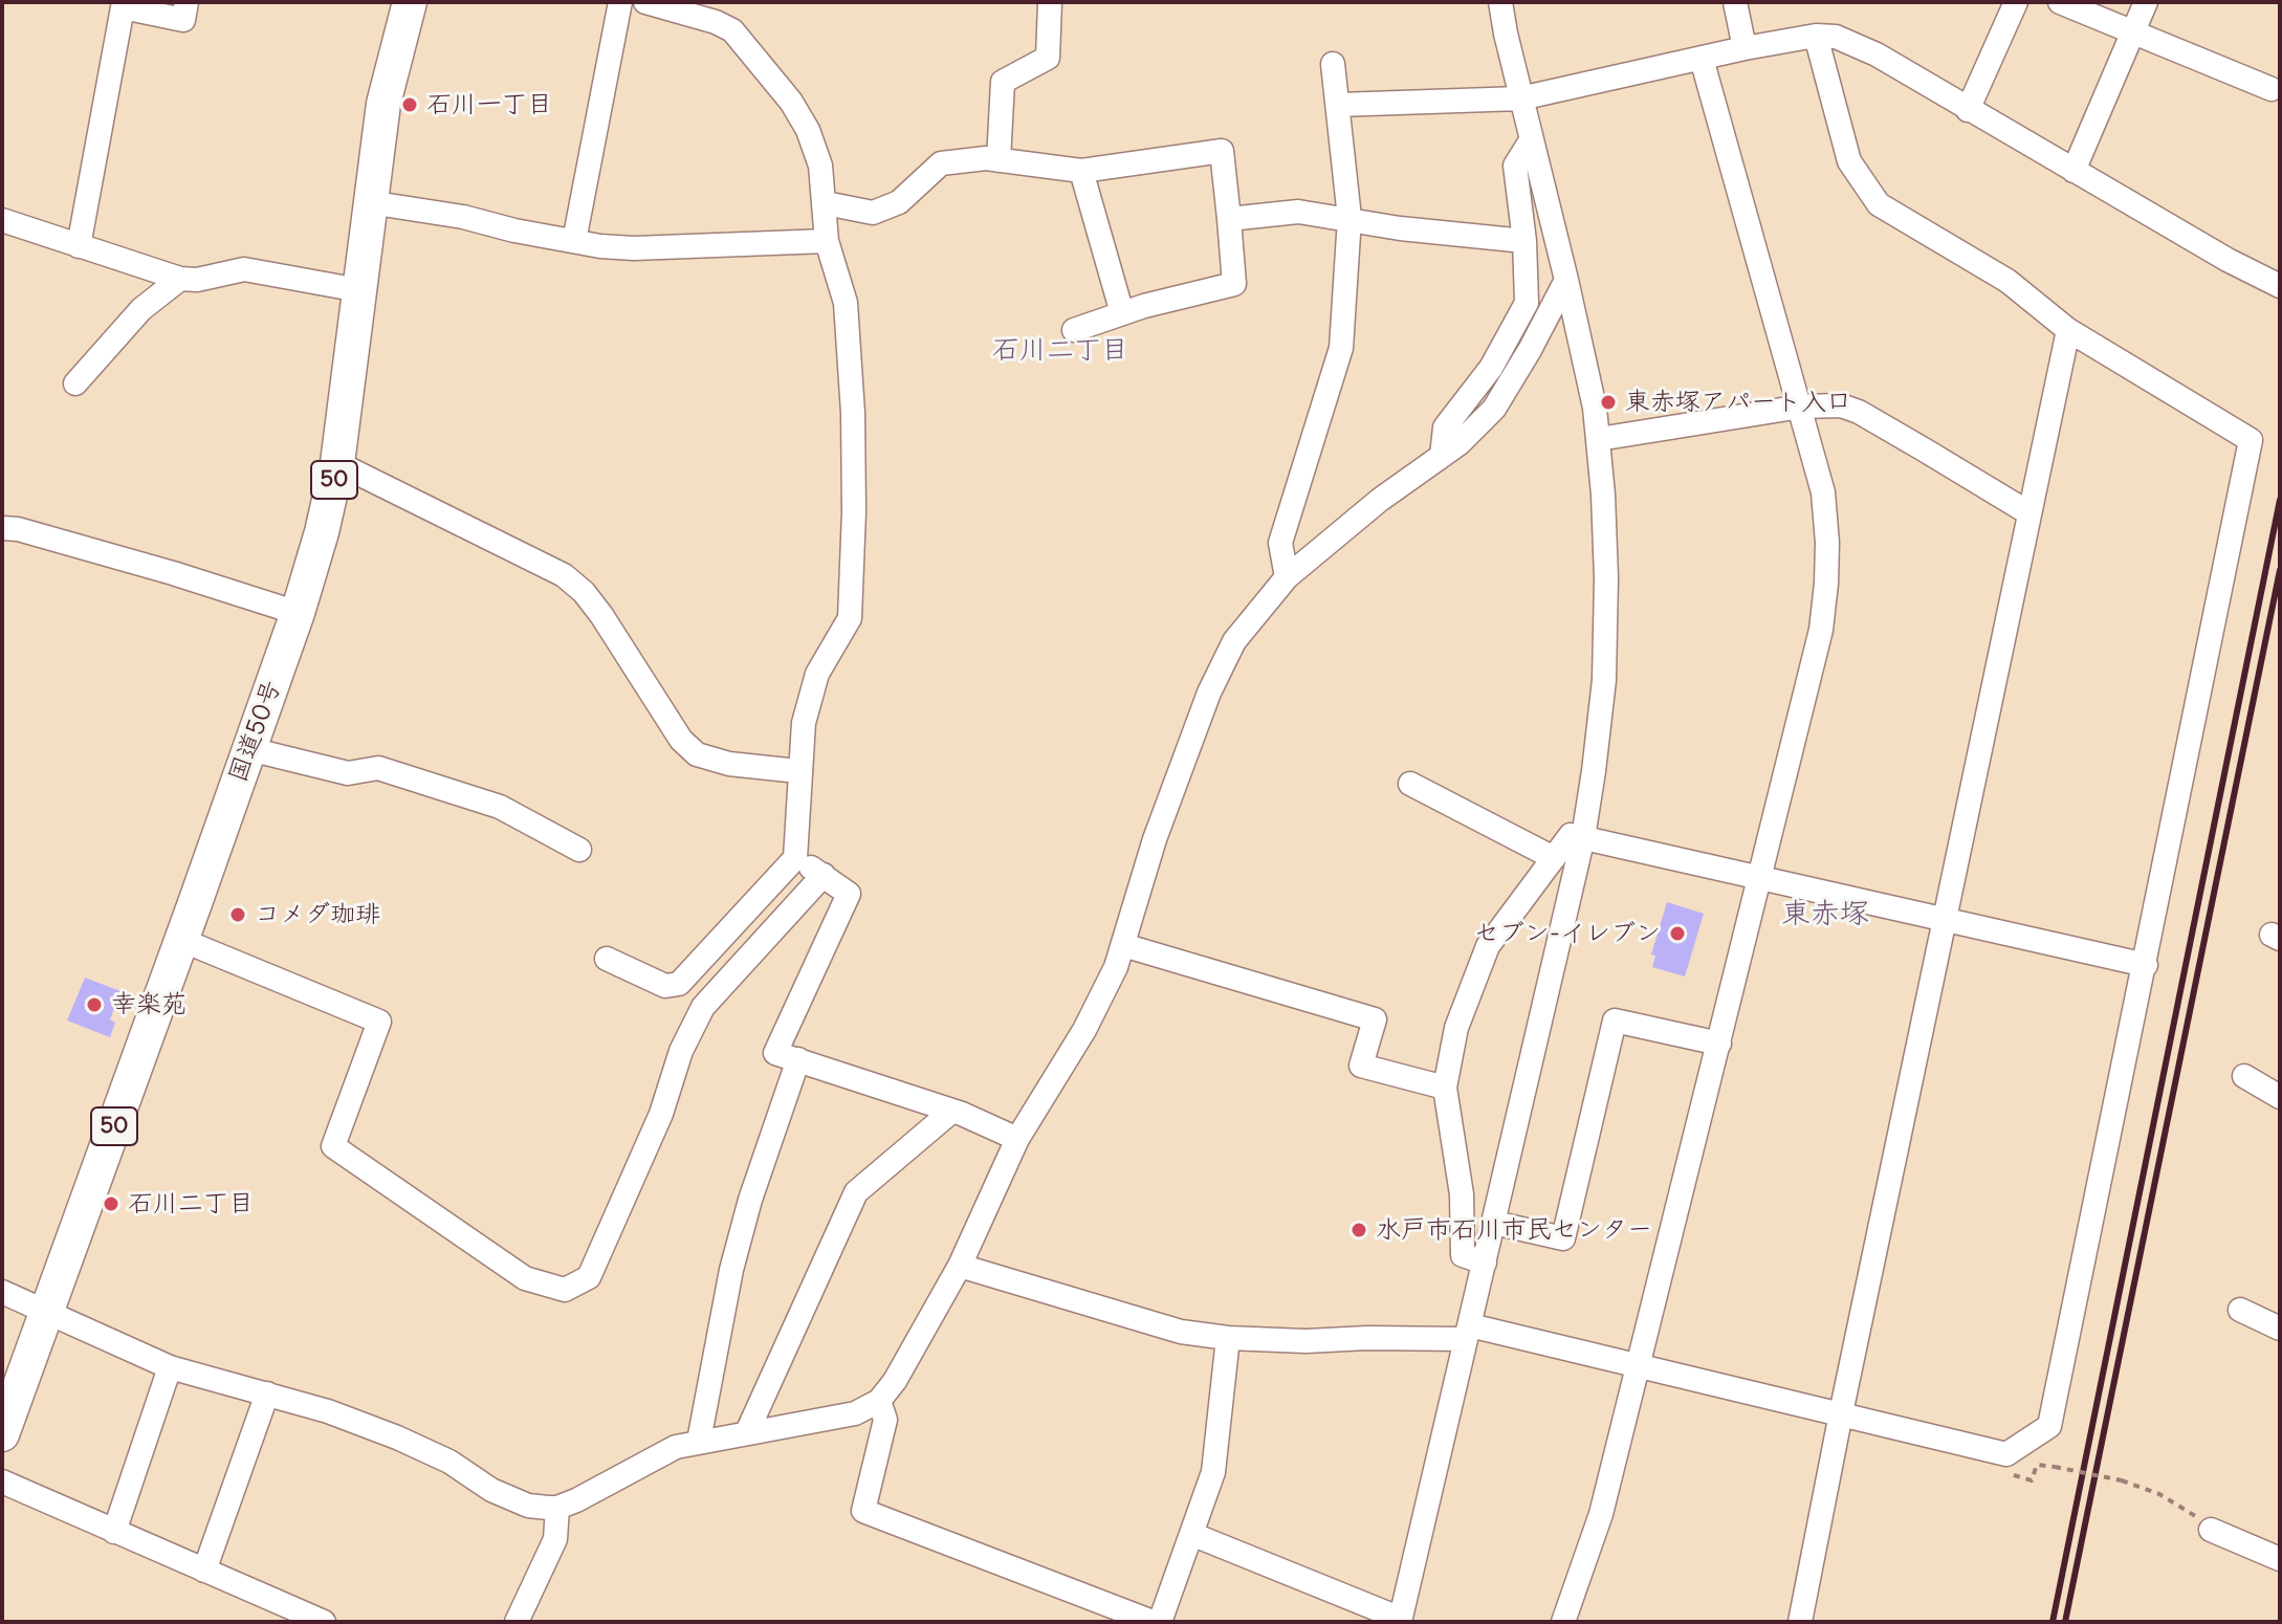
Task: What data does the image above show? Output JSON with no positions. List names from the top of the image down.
{
  "streets": {
    "highway": ["50", "国道50号"]
  },
  "districts": ["石川二丁目", "東赤塚"],
  "places": [
    "石川一丁目",
    "東赤塚アパート入口",
    "コメダ珈琲",
    "セブン-イレブン",
    "幸楽苑",
    "石川二丁目",
    "水戸市石川市民センター"
  ]
}
